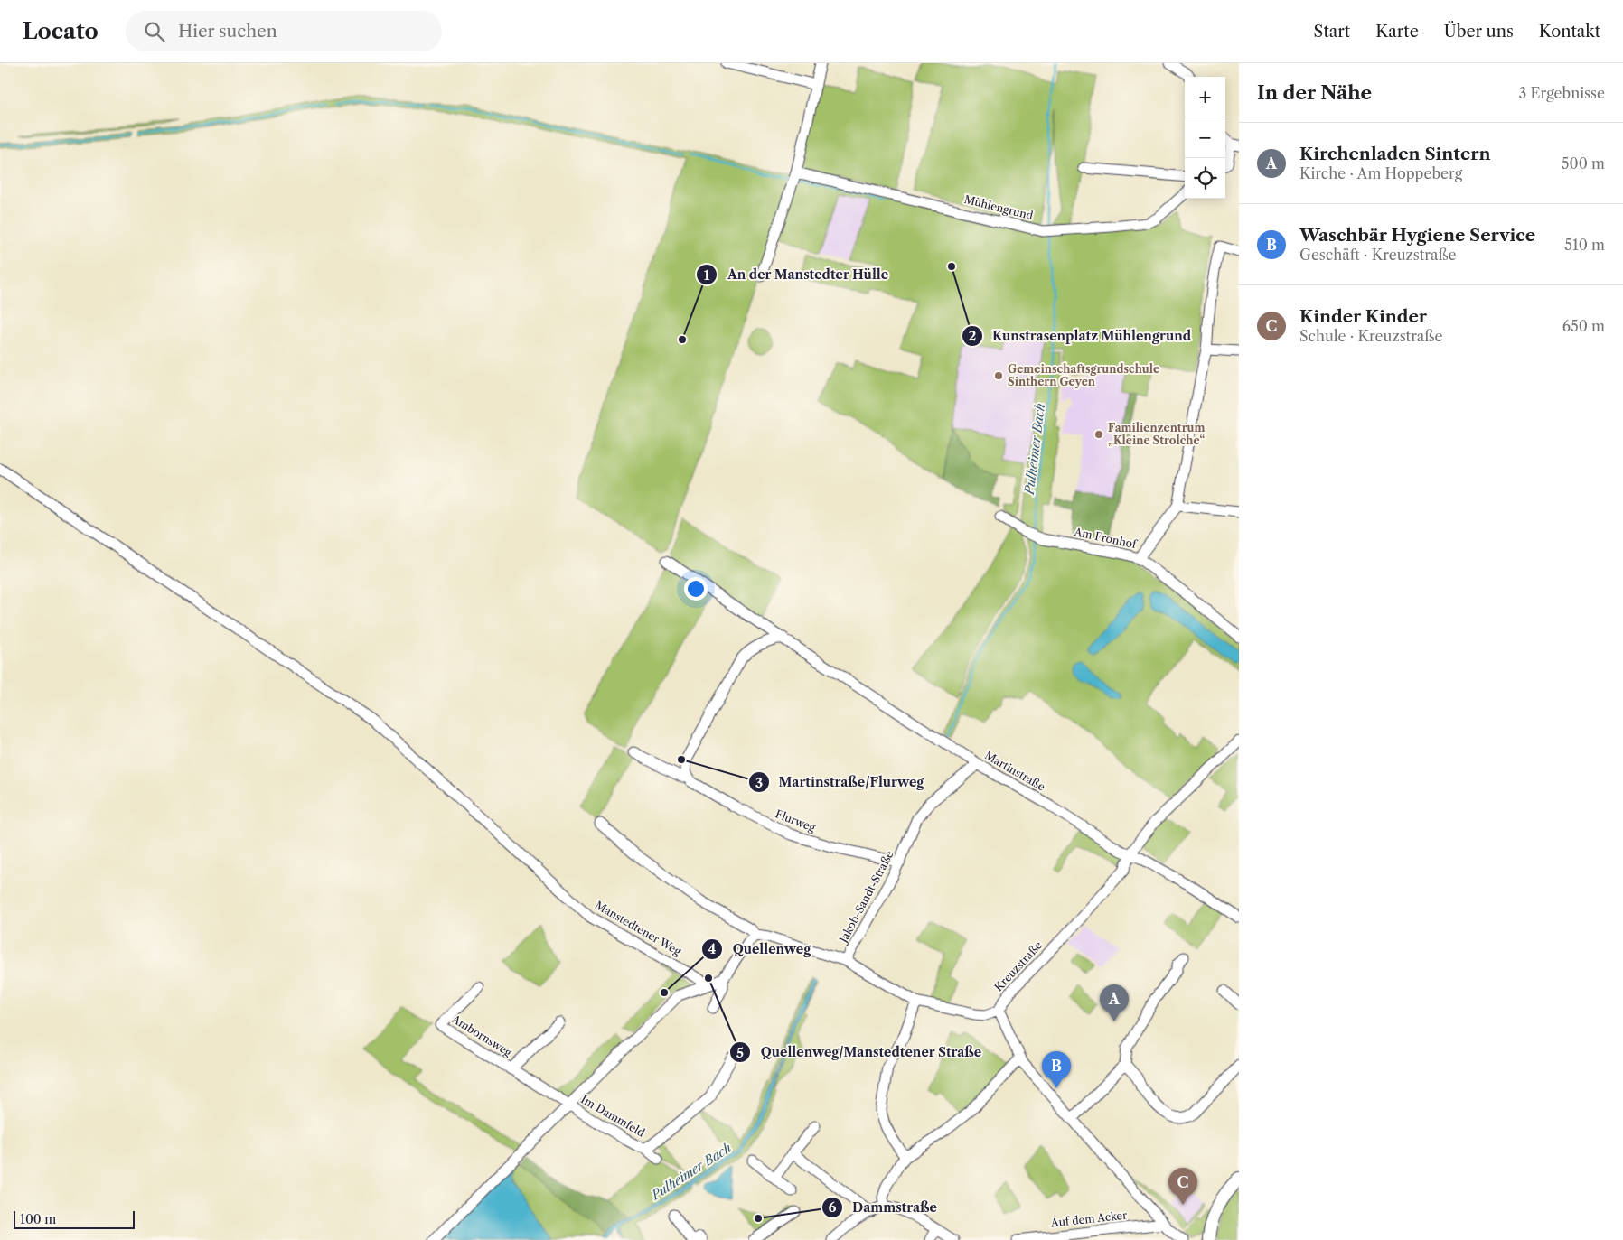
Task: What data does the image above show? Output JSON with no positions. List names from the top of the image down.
{
  "streets": {
    "street": [
      "Mühlengrund",
      "Am Fronhof",
      "Martinstraße",
      "Flurweg",
      "Jakob-Sandt-Straße",
      "Manstedtener Weg",
      "Kreuzstraße",
      "Ambornsweg",
      "Im Dammfeld",
      "Auf dem Acker"
    ]
  },
  "crossings": [
    ["Martinstraße", "Jakob-Sandt-Straße"],
    ["Martinstraße", "Kreuzstraße"],
    ["Flurweg", "Jakob-Sandt-Straße"],
    ["Ambornsweg", "Im Dammfeld"]
  ],
  "water": ["Pulheimer Bach"],
  "places": [
    "Kunstrasenplatz Mühlengrund",
    "An der Manstedter Hülle",
    "Gemeinschaftsgrundschule Sinthern Geyen",
    "Familienzentrum „Kleine Strolche“",
    "Martinstraße/Flurweg",
    "Quellenweg/Manstedtener Straße",
    "Quellenweg",
    "Dammstraße"
  ],
  "scale_bar": "100 m",
  "page": {
    "header": "Locato",
    "search": "Hier suchen",
    "nav": [
      "Start",
      "Karte",
      "Über uns",
      "Kontakt"
    ],
    "heading": ["In der Nähe", "3 Ergebnisse"],
    "map_buttons": ["+", "−"],
    "list": [
      {
        "mark": "A",
        "name": "Kirchenladen Sintern",
        "note": "Kirche · Am Hoppeberg",
        "value": "500 m"
      },
      {
        "mark": "B",
        "name": "Waschbär Hygiene Service",
        "note": "Geschäft · Kreuzstraße",
        "value": "510 m"
      },
      {
        "mark": "C",
        "name": "Kinder Kinder",
        "note": "Schule · Kreuzstraße",
        "value": "650 m"
      }
    ],
    "pins": ["A", "B", "C"],
    "scale": "100 m"
  }
}
